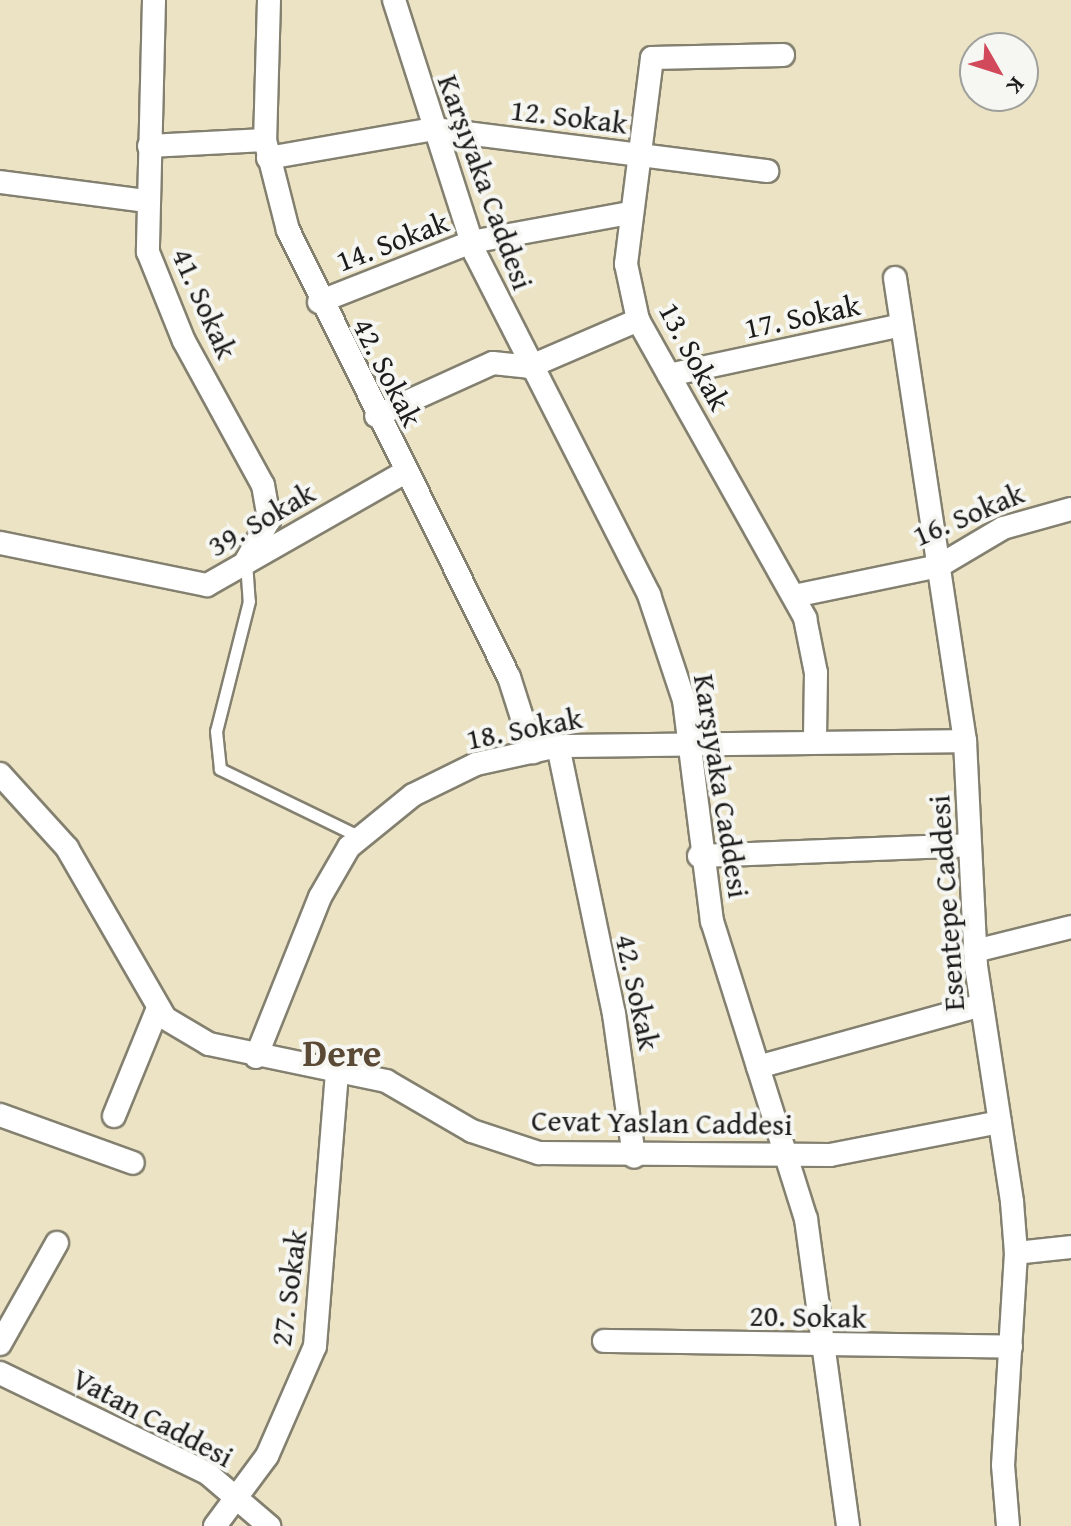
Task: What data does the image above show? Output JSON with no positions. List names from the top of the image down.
{
  "streets": {
    "street": [
      "12. Sokak",
      "Karşıyaka Caddesi",
      "14. Sokak",
      "41. Sokak",
      "17. Sokak",
      "13. Sokak",
      "42. Sokak",
      "16. Sokak",
      "39. Sokak",
      "18. Sokak",
      "Esentepe Caddesi",
      "Cevat Yaslan Caddesi",
      "27. Sokak",
      "20. Sokak",
      "Vatan Caddesi"
    ]
  },
  "crossings": [
    ["12. Sokak", "Karşıyaka Caddesi"],
    ["12. Sokak", "41. Sokak"],
    ["12. Sokak", "13. Sokak"],
    ["12. Sokak", "42. Sokak"],
    ["Karşıyaka Caddesi", "14. Sokak"],
    ["Karşıyaka Caddesi", "18. Sokak"],
    ["Karşıyaka Caddesi", "Cevat Yaslan Caddesi"],
    ["Karşıyaka Caddesi", "20. Sokak"],
    ["14. Sokak", "13. Sokak"],
    ["14. Sokak", "42. Sokak"],
    ["41. Sokak", "39. Sokak"],
    ["17. Sokak", "13. Sokak"],
    ["17. Sokak", "Esentepe Caddesi"],
    ["13. Sokak", "16. Sokak"],
    ["13. Sokak", "18. Sokak"],
    ["42. Sokak", "39. Sokak"],
    ["42. Sokak", "18. Sokak"],
    ["42. Sokak", "Cevat Yaslan Caddesi"],
    ["16. Sokak", "Esentepe Caddesi"],
    ["18. Sokak", "Esentepe Caddesi"],
    ["18. Sokak", "Cevat Yaslan Caddesi"],
    ["Esentepe Caddesi", "Cevat Yaslan Caddesi"],
    ["Esentepe Caddesi", "20. Sokak"],
    ["Cevat Yaslan Caddesi", "27. Sokak"],
    ["27. Sokak", "Vatan Caddesi"]
  ],
  "districts": ["Dere"],
  "north": "bottom right"
}
